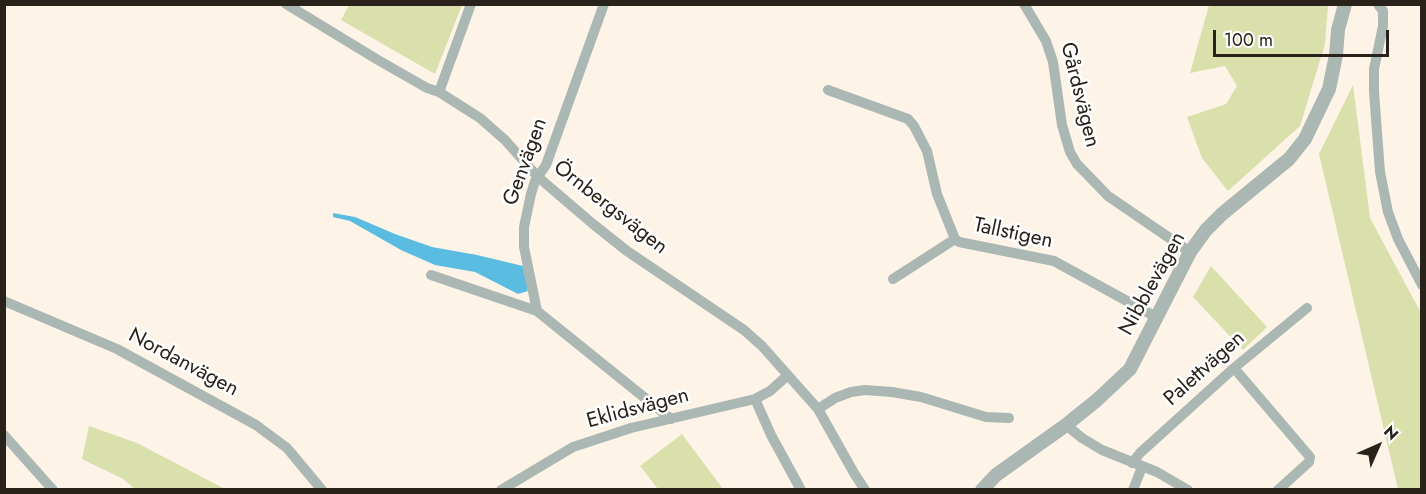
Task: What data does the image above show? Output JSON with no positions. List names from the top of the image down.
{
  "streets": {
    "street": [
      "Gårdsvägen",
      "Genvägen",
      "Örnbergsvägen",
      "Tallstigen",
      "Nibblevägen",
      "Nordanvägen",
      "Palettvägen",
      "Eklidsvägen"
    ]
  },
  "crossings": [
    ["Gårdsvägen", "Nibblevägen"],
    ["Genvägen", "Örnbergsvägen"],
    ["Örnbergsvägen", "Eklidsvägen"],
    ["Tallstigen", "Nibblevägen"]
  ],
  "scale_bar": "100 m",
  "north": "top right"
}
